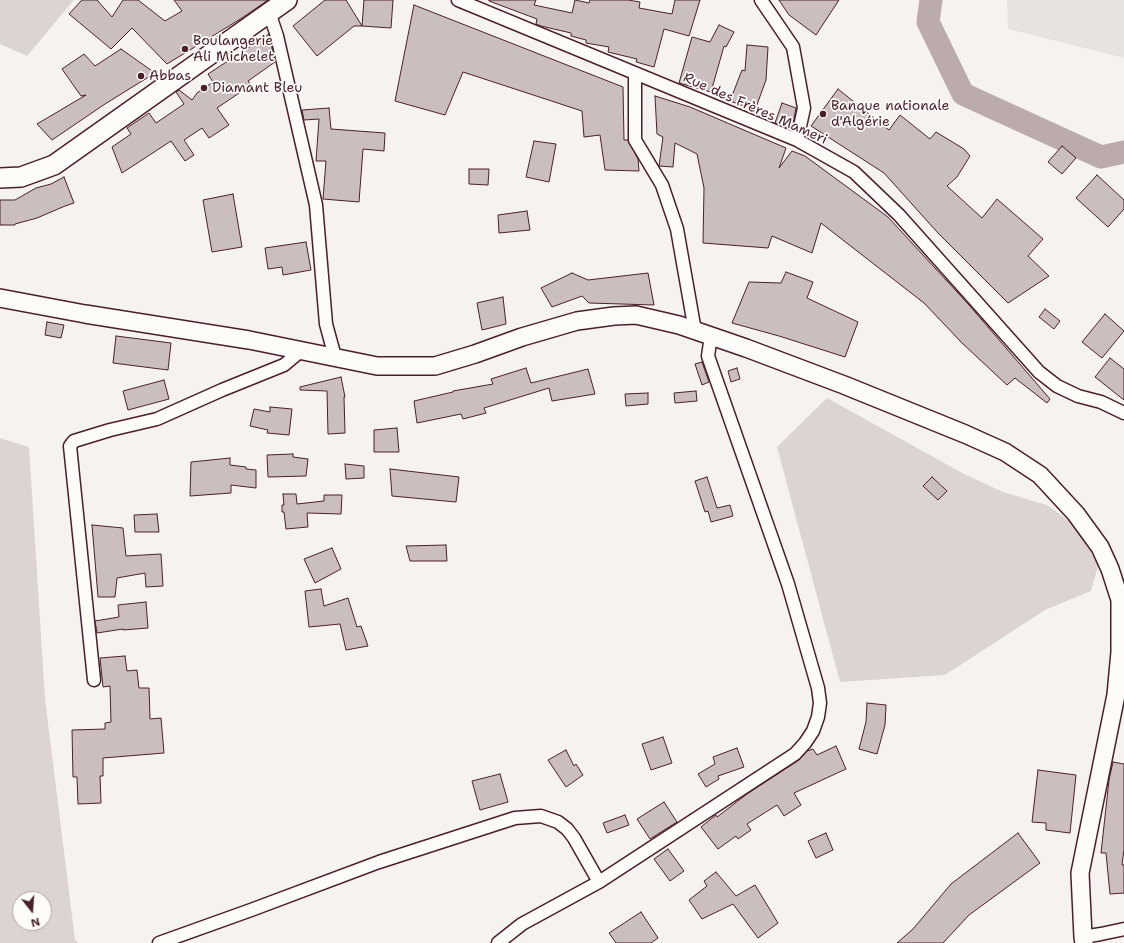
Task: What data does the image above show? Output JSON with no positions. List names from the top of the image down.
{
  "streets": {
    "street": ["Rue des Frères Mameri"]
  },
  "places": [
    "Boulangerie Ali Michelet",
    "Abbas",
    "Diamant Bleu",
    "Banque nationale d'Algérie"
  ],
  "north": "bottom"
}
